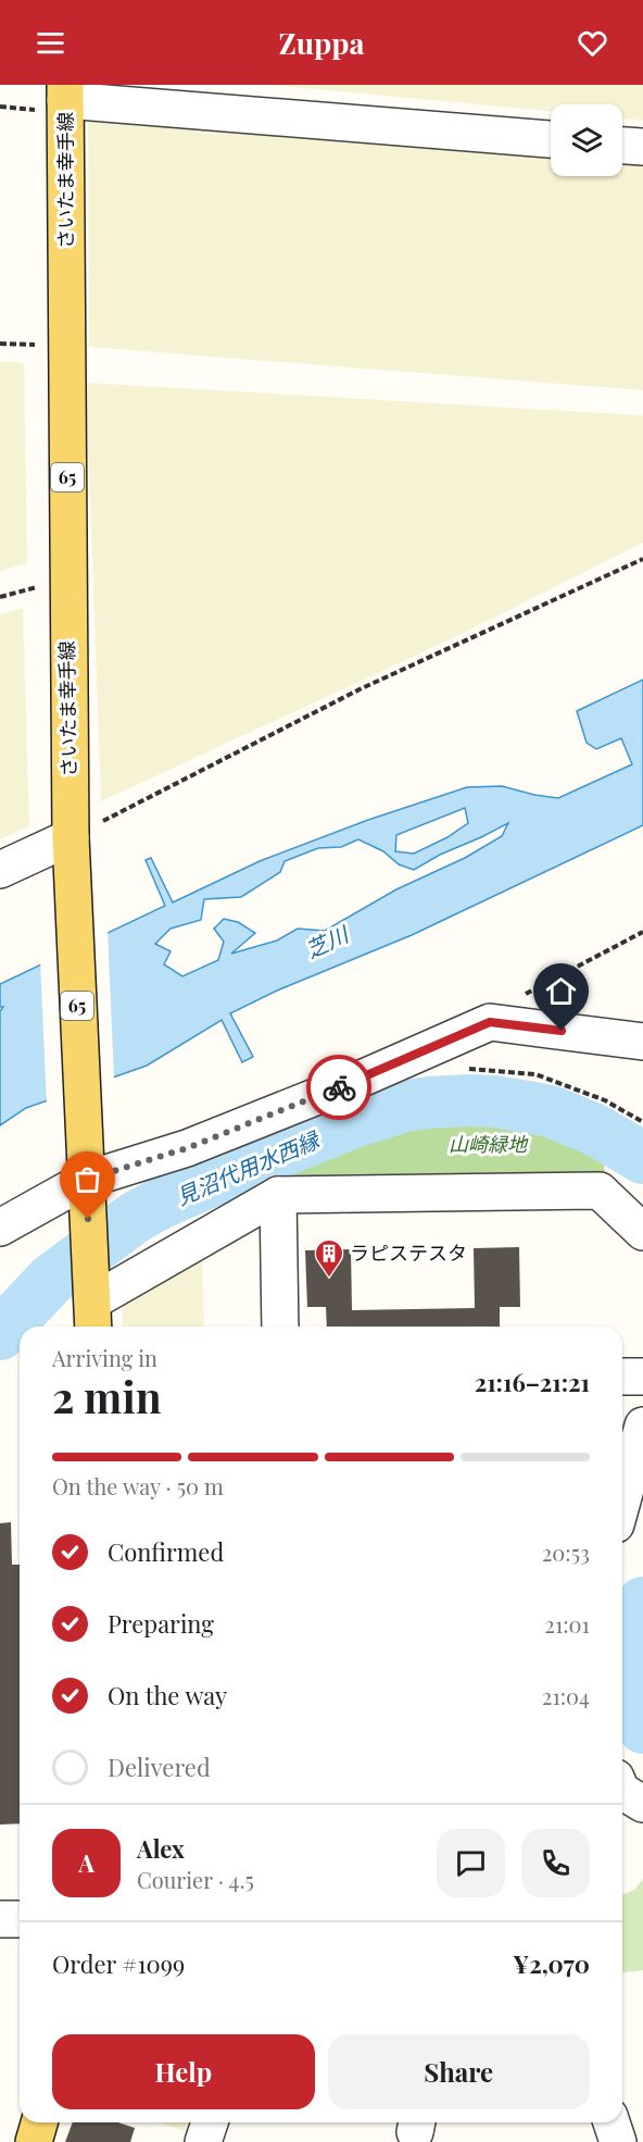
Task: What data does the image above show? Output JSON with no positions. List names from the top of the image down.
{
  "streets": {
    "main road": ["さいたま幸手線", "65"]
  },
  "water": ["芝川", "見沼代用水西縁"],
  "parks": ["山崎緑地"],
  "places": {
    "building": ["ラピステスタ"]
  },
  "page": {
    "header": "Zuppa",
    "heading": ["2 min", "Arriving in", "21:16–21:21"],
    "panel": [
      "Alex",
      "Courier · 4.5",
      "Order #1099",
      "¥2,070"
    ],
    "bar": "On the way · 50 m",
    "list": [
      ["Confirmed", "20:53"],
      ["Preparing", "21:01"],
      ["On the way", "21:04"],
      "Delivered"
    ],
    "round": "A",
    "buttons": ["Help", "Share"]
  }
}
